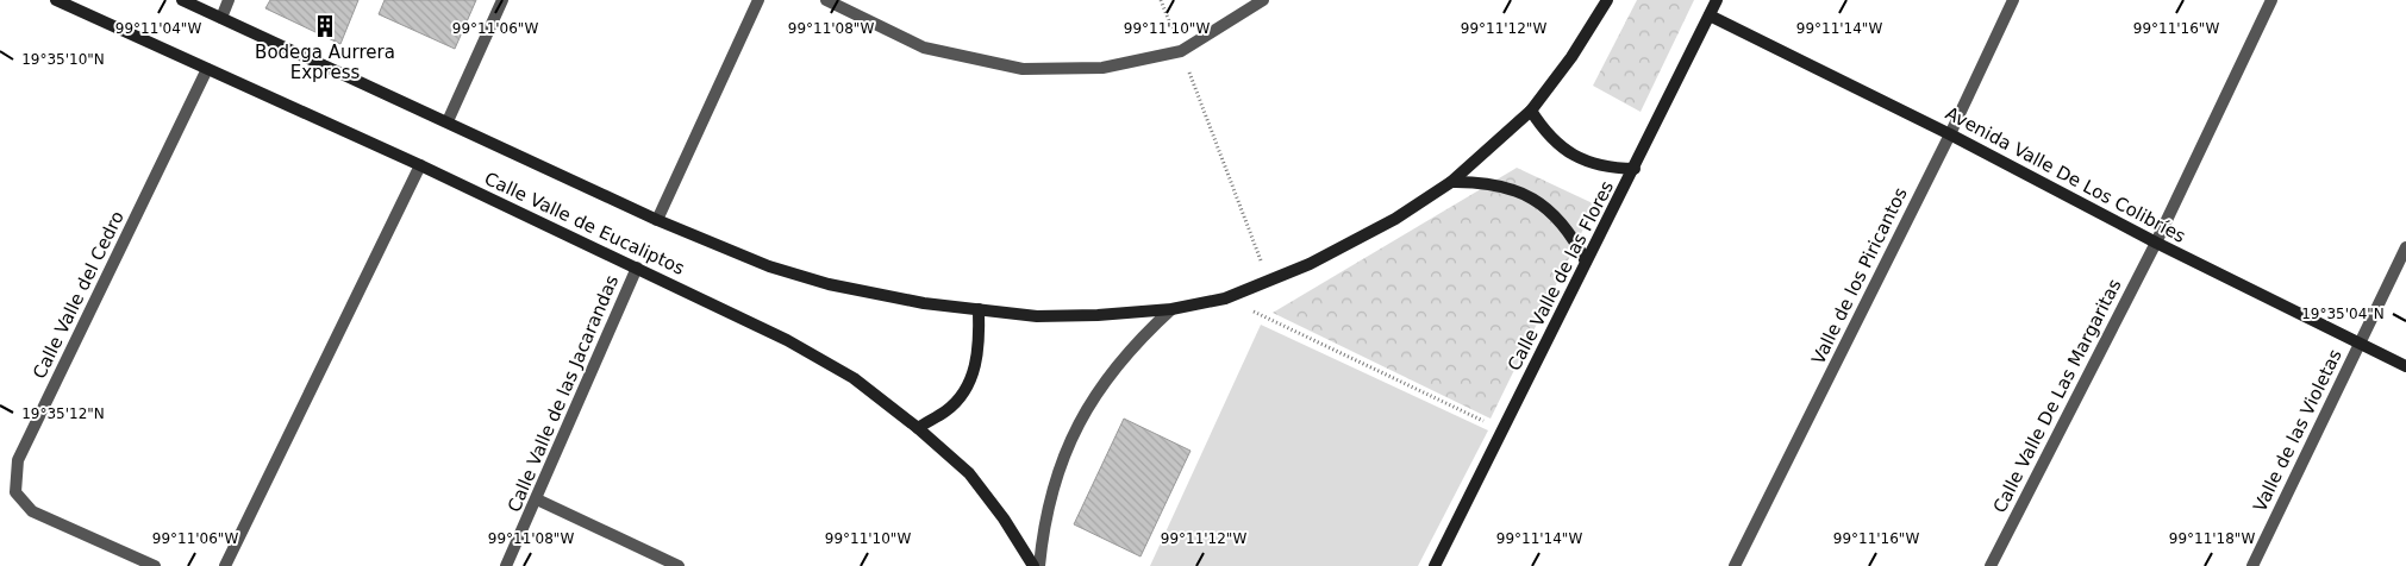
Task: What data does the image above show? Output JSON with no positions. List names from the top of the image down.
{
  "streets": {
    "street": [
      "Avenida Valle De Los Colibríes",
      "Calle Valle de Eucaliptos",
      "Calle Valle de las Flores",
      "Valle de los Piricantos",
      "Calle Valle del Cedro",
      "Calle Valle de las Jacarandas",
      "Calle Valle De Las Margaritas",
      "Valle de las Violetas"
    ]
  },
  "crossings": [
    ["Avenida Valle De Los Colibríes", "Calle Valle de las Flores"],
    ["Avenida Valle De Los Colibríes", "Valle de los Piricantos"],
    ["Avenida Valle De Los Colibríes", "Calle Valle De Las Margaritas"],
    ["Avenida Valle De Los Colibríes", "Valle de las Violetas"],
    ["Calle Valle de Eucaliptos", "Calle Valle del Cedro"],
    ["Calle Valle de Eucaliptos", "Calle Valle de las Jacarandas"]
  ],
  "places": {
    "building": ["Bodega Aurrera Express"]
  },
  "coordinates": [
    "99°11'04\"W",
    "99°11'06\"W",
    "99°11'08\"W",
    "99°11'10\"W",
    "99°11'12\"W",
    "99°11'16\"W",
    "99°11'14\"W",
    "19°35'10\"N",
    "19°35'04\"N",
    "19°35'12\"N",
    "99°11'18\"W"
  ]
}
